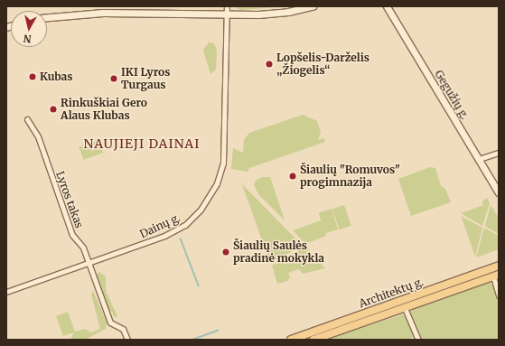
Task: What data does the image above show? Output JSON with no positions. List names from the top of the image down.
{
  "streets": {
    "main road": ["Architektų g."],
    "street": ["Gegužių g.", "Lyros takas", "Dainų g."]
  },
  "crossings": [
    ["Lyros takas", "Dainų g."]
  ],
  "districts": ["NAUJIEJI DAINAI"],
  "places": [
    "Lopšelis-Darželis „Žiogelis“",
    "Kubas",
    "IKI Lyros Turgaus",
    "Rinkuškiai Gero Alaus Klubas",
    "Šiaulių \"Romuvos\" progimnazija",
    "Šiaulių Saulės pradinė mokykla"
  ],
  "north": "bottom"
}
